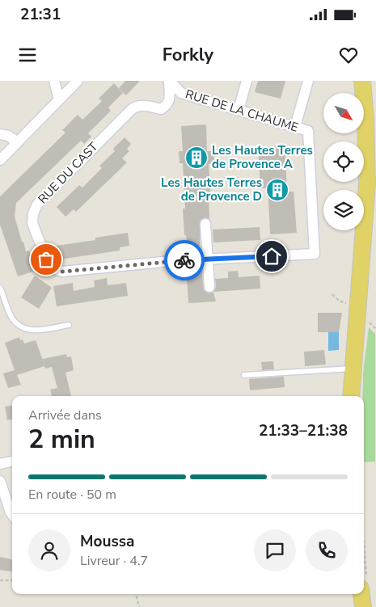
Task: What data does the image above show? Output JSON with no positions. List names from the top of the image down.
{
  "streets": {
    "street": ["RUE DE LA CHAUME", "RUE DU CAST"]
  },
  "crossings": [
    ["RUE DE LA CHAUME", "RUE DU CAST"]
  ],
  "places": {
    "building": ["Les Hautes Terres de Provence A", "Les Hautes Terres de Provence D"]
  },
  "north": "bottom right",
  "page": {
    "status": "21:31",
    "header": "Forkly",
    "heading": ["2 min", "Arrivée dans", "21:33–21:38"],
    "panel": ["Moussa", "Livreur · 4.7"],
    "bar": "En route · 50 m"
  }
}
